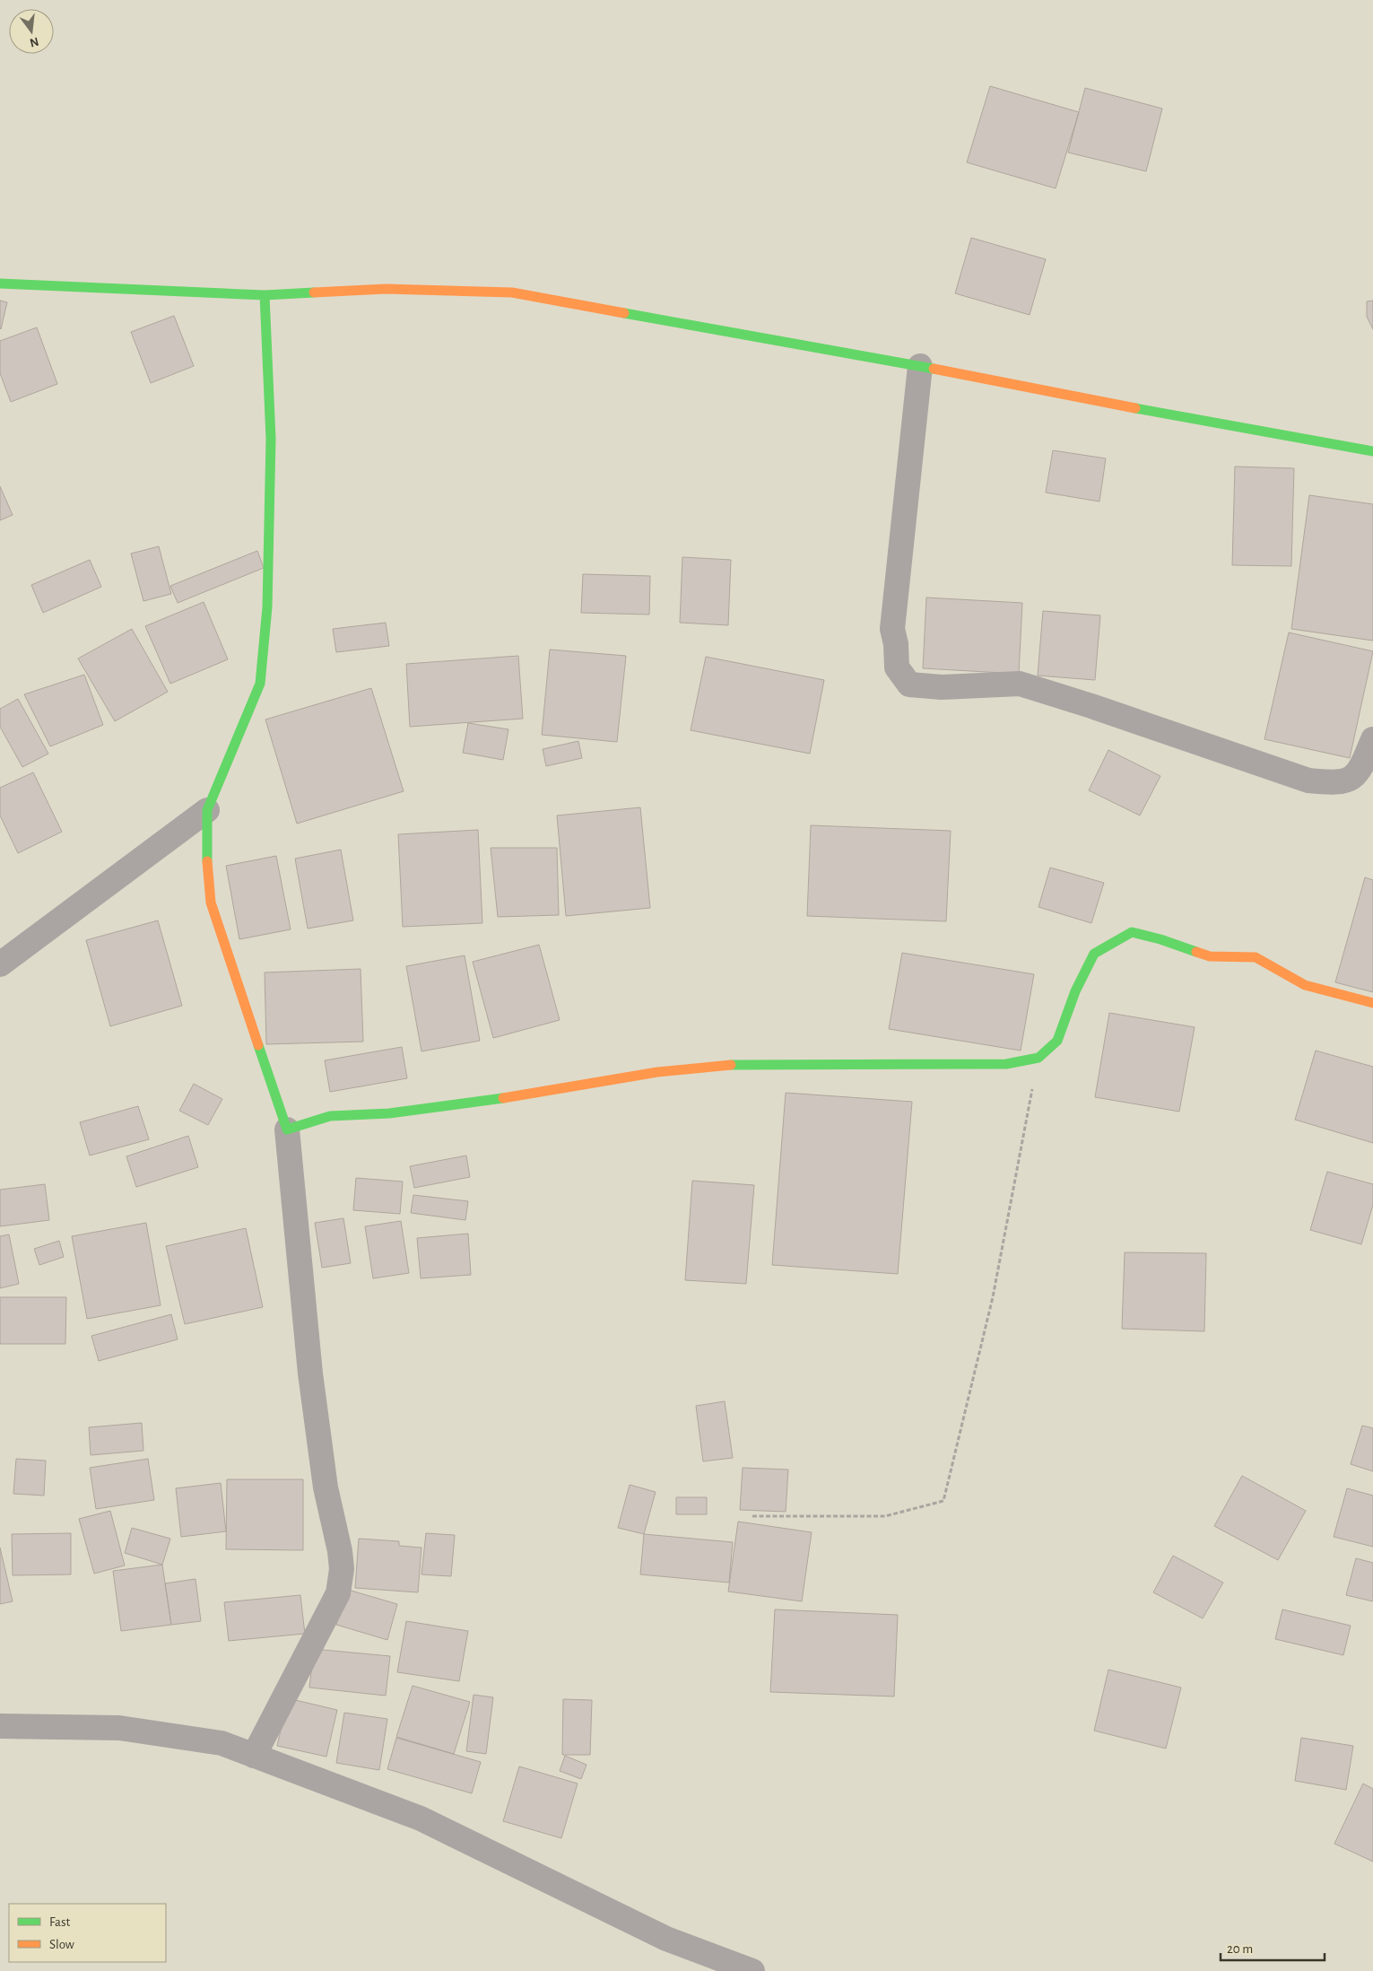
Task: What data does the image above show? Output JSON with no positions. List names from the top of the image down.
{
  "legend": ["Fast", "Slow"],
  "scale_bar": "20 m",
  "north": "bottom"
}
